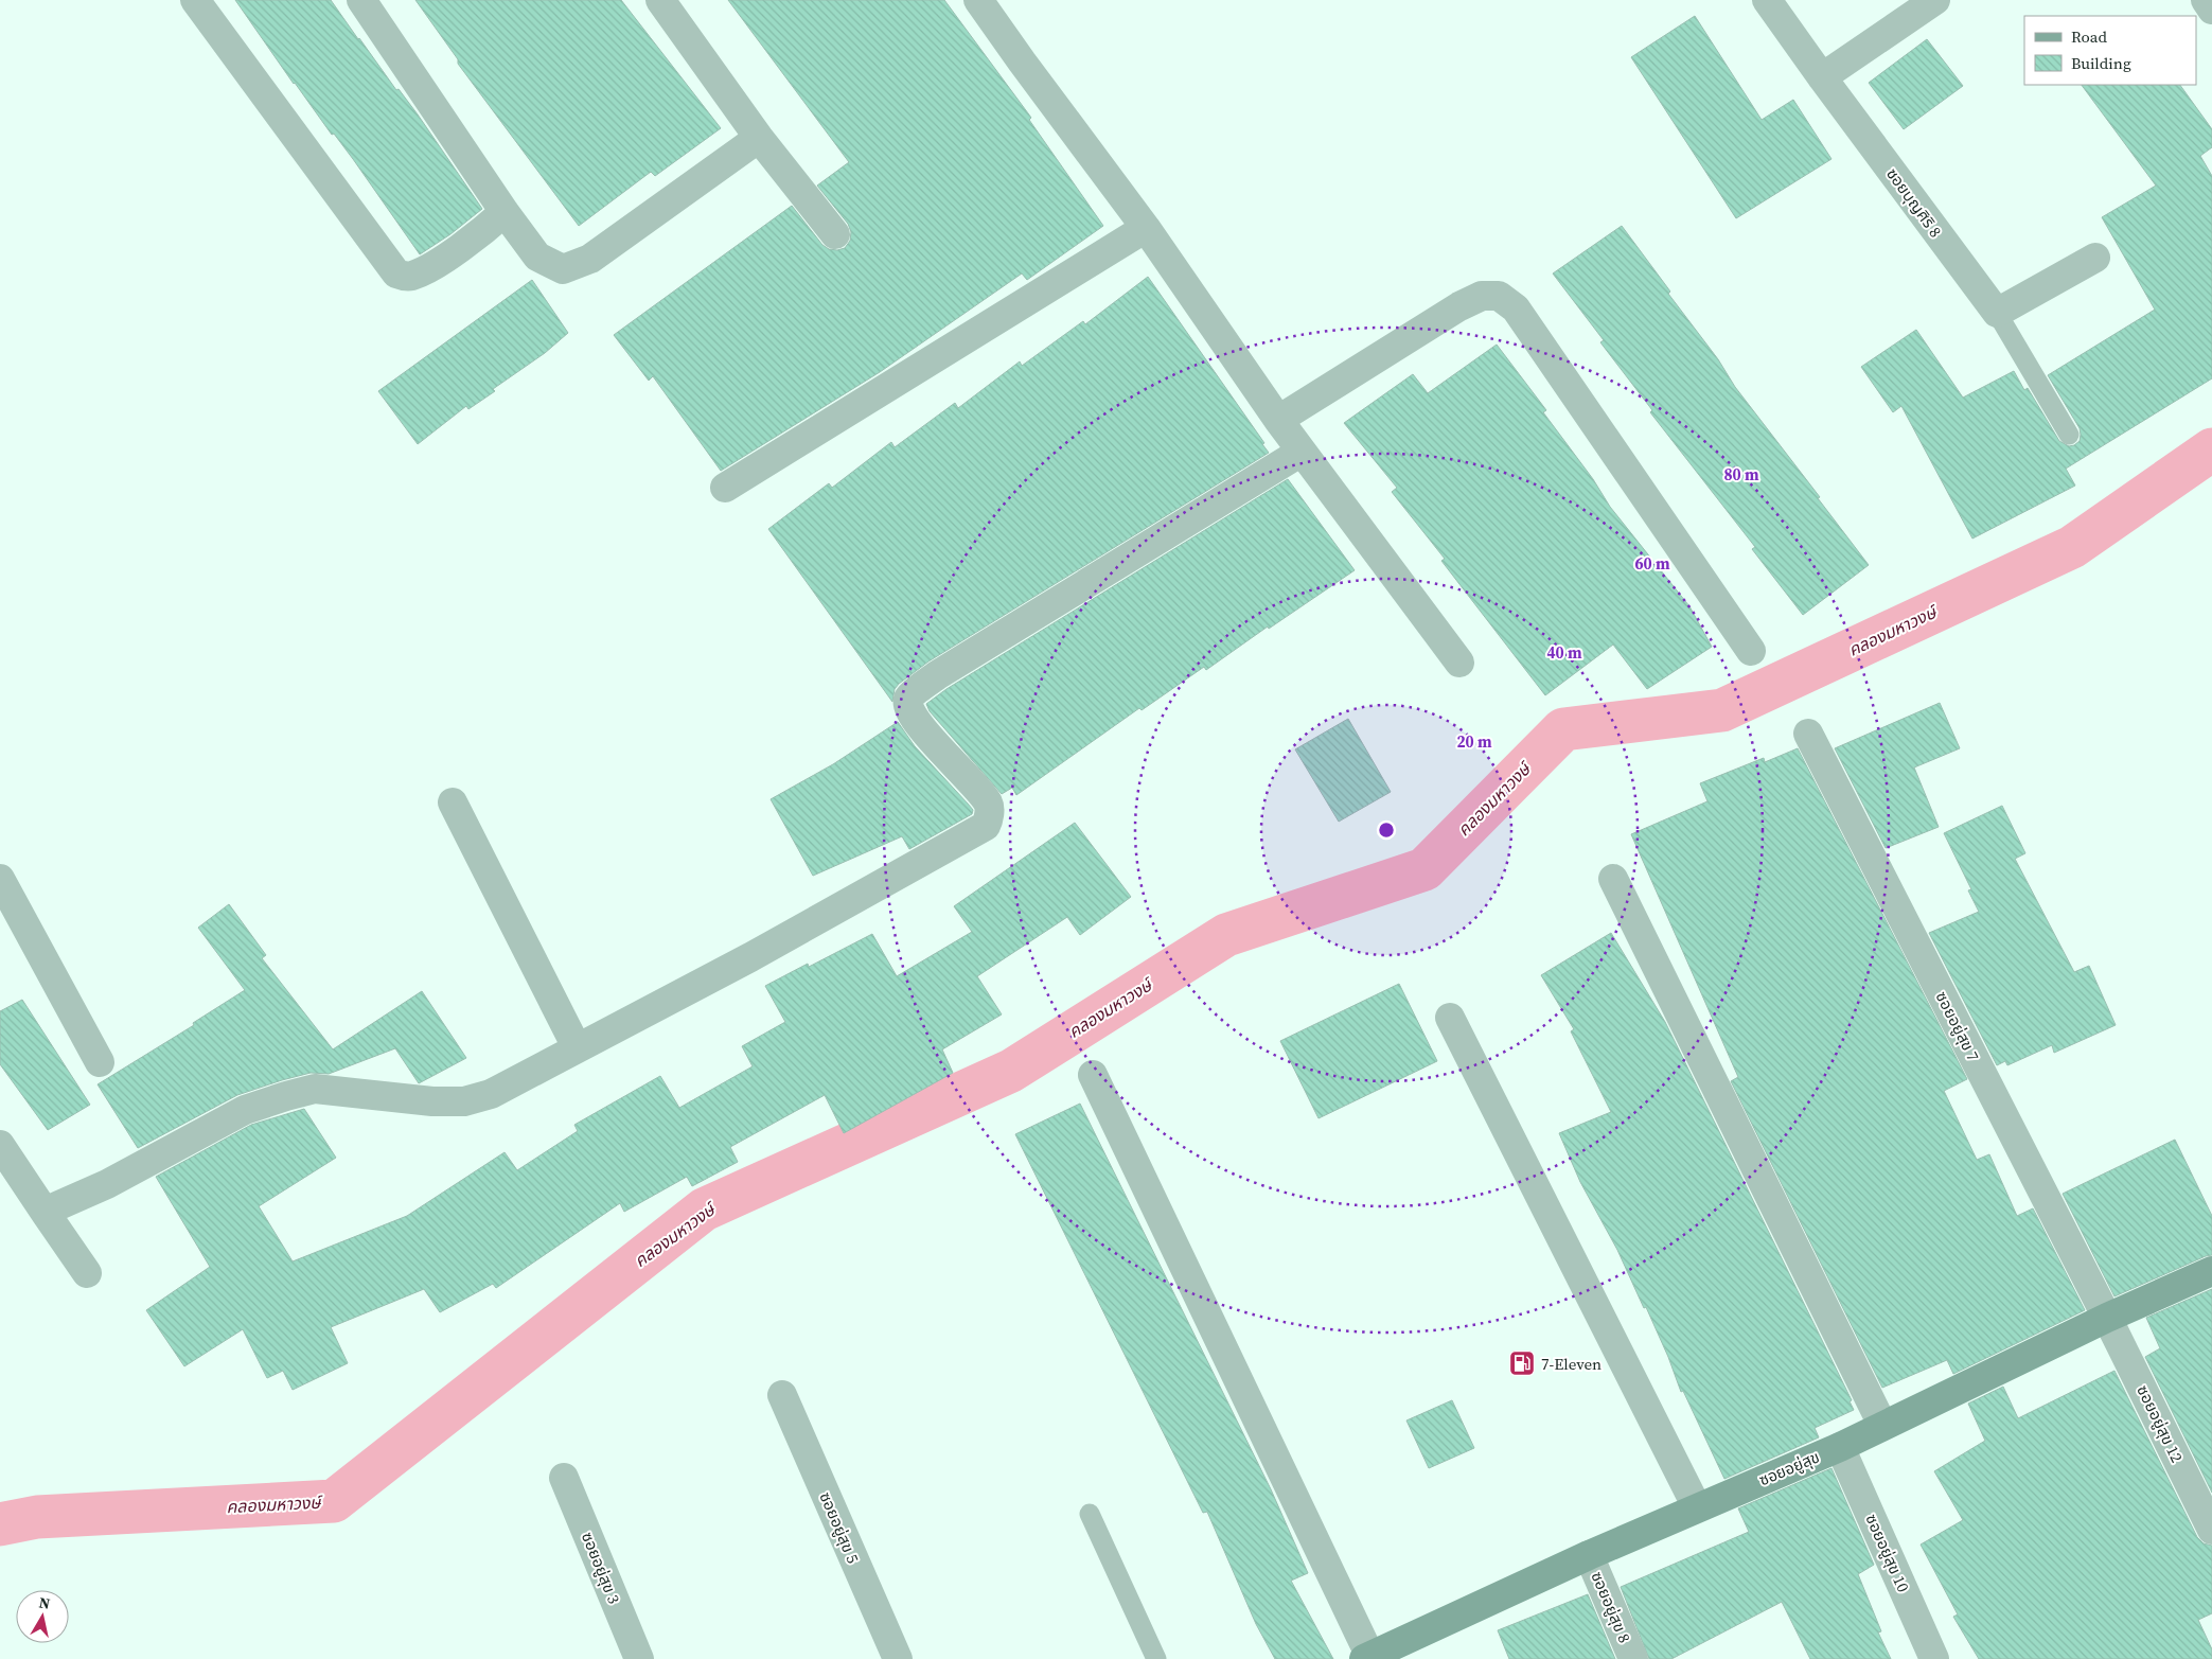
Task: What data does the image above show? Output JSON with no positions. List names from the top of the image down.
{
  "streets": {
    "street": [
      "ซอยบุญศิริ 8",
      "ซอยอยู่สุข 7",
      "ซอยอยู่สุข 12",
      "ซอยอยู่สุข",
      "ซอยอยู่สุข 5",
      "ซอยอยู่สุข 10",
      "ซอยอยู่สุข 3",
      "ซอยอยู่สุข 8"
    ]
  },
  "crossings": [
    ["ซอยอยู่สุข 7", "ซอยอยู่สุข 12"],
    ["ซอยอยู่สุข 7", "ซอยอยู่สุข"],
    ["ซอยอยู่สุข 12", "ซอยอยู่สุข"],
    ["ซอยอยู่สุข", "ซอยอยู่สุข 10"],
    ["ซอยอยู่สุข", "ซอยอยู่สุข 8"]
  ],
  "water": ["คลองมหาวงษ์"],
  "places": {
    "fuel station": ["7-Eleven"]
  },
  "legend": ["Road", "Building"],
  "north": "top",
  "rings": [
    "80 m",
    "60 m",
    "40 m",
    "20 m"
  ]
}
